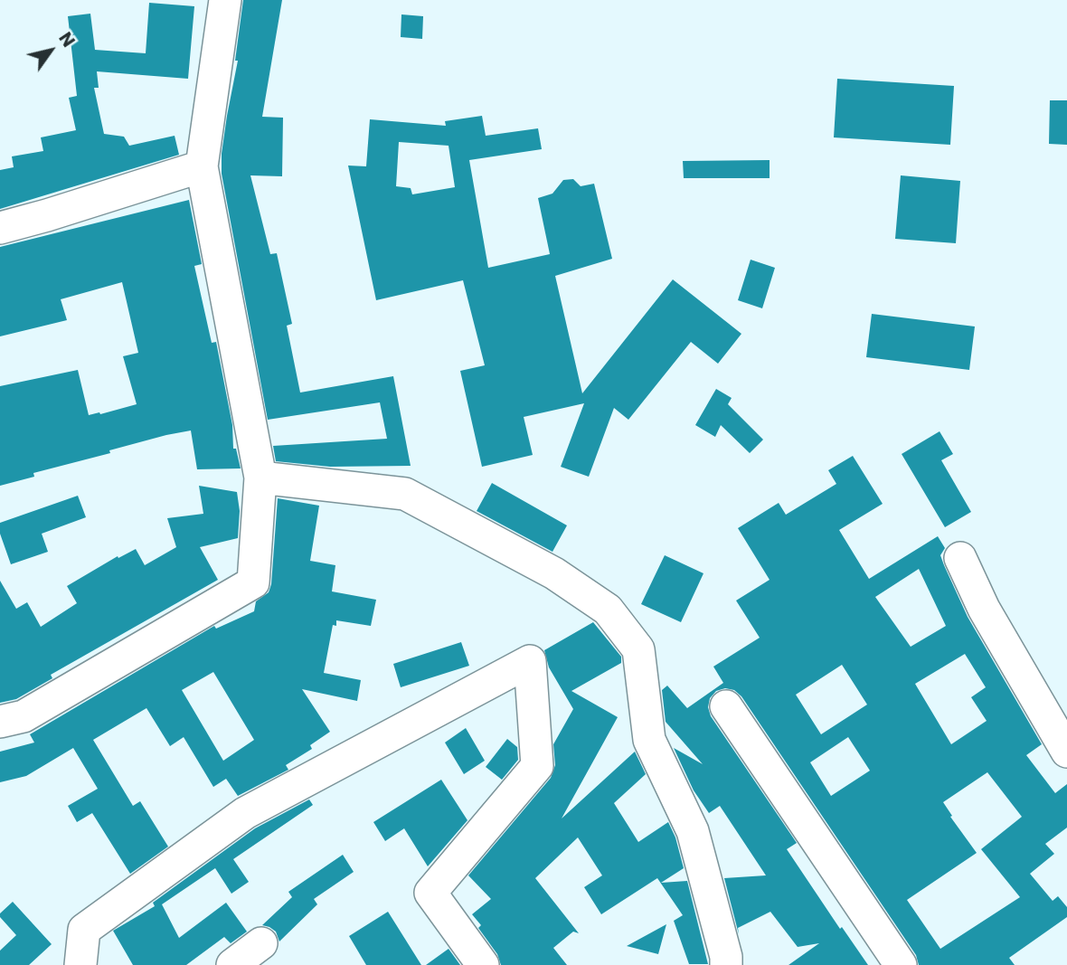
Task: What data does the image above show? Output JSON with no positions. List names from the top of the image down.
{
  "north": "top right"
}
